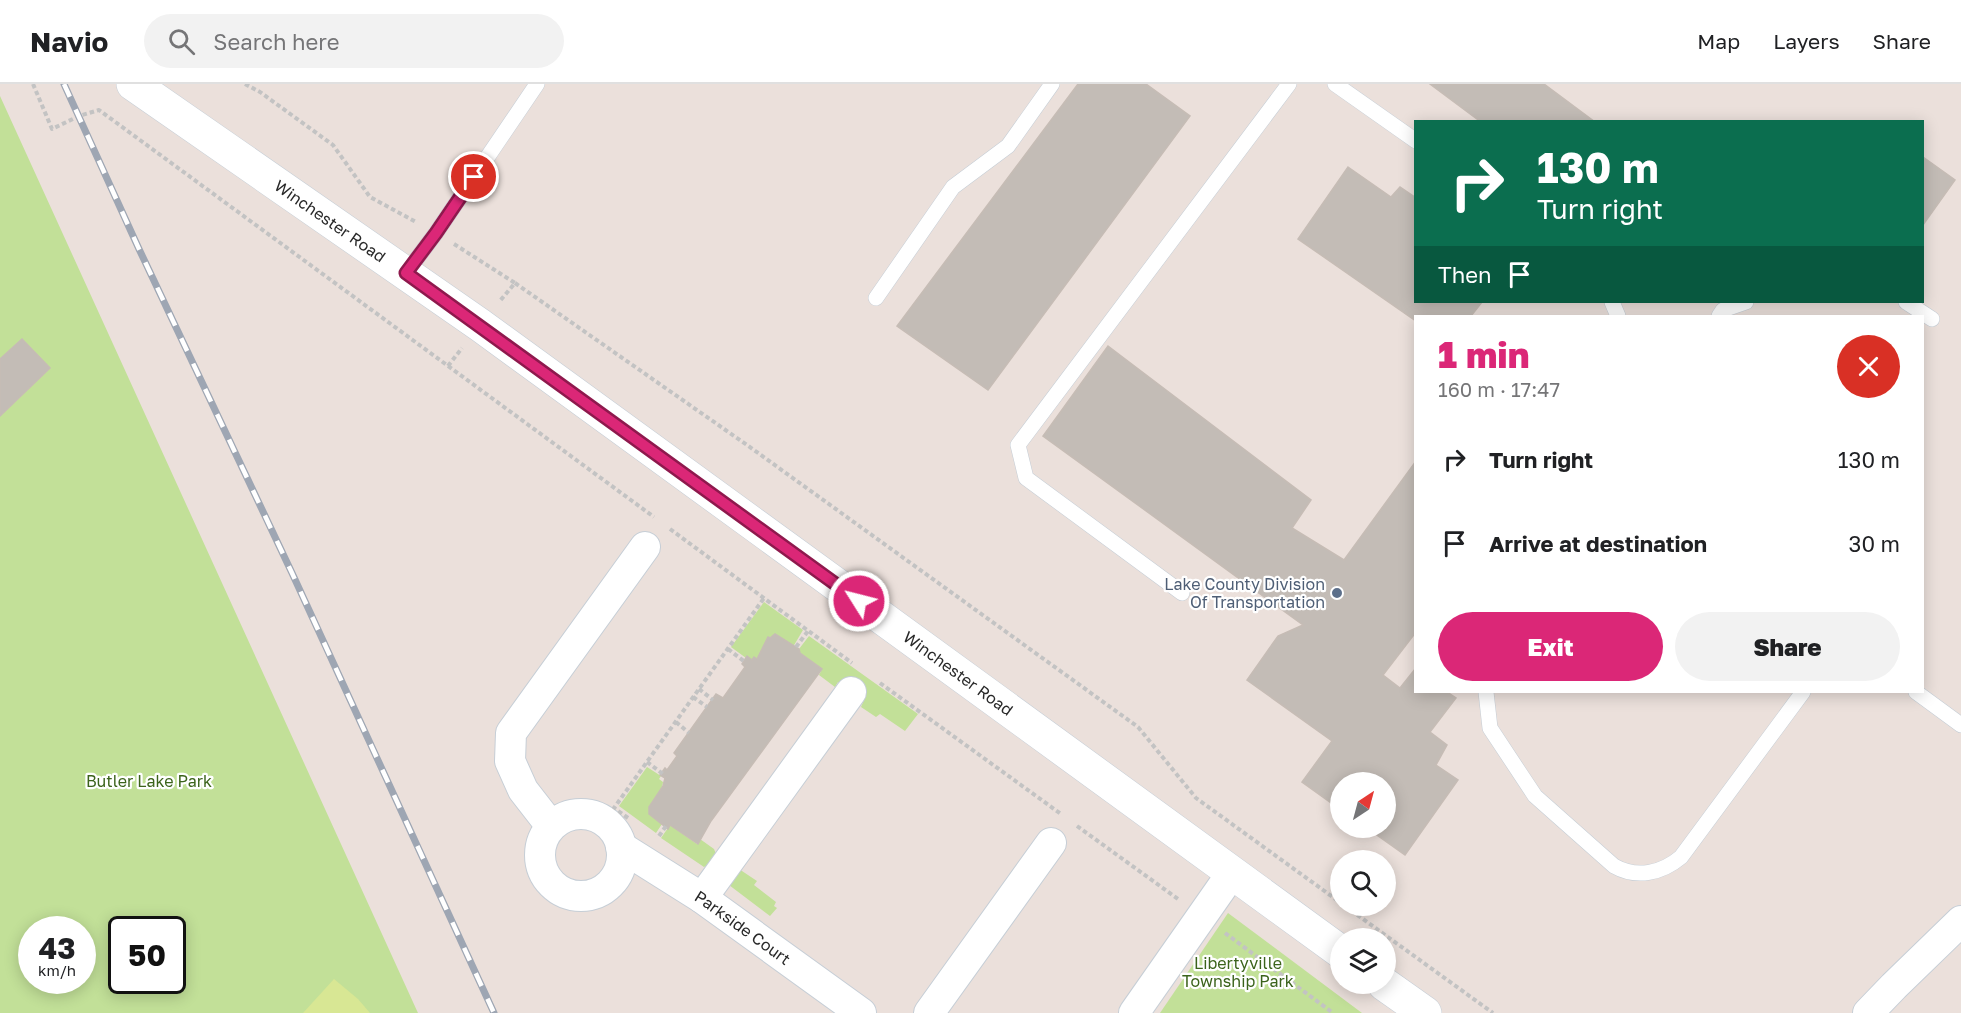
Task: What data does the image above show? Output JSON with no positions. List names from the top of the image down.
{
  "streets": {
    "main road": ["Winchester Road"],
    "street": ["Parkside Court"]
  },
  "parks": ["Butler Lake Park", "Libertyville Township Park"],
  "places": ["Lake County Division Of Transportation"],
  "north": "top right",
  "page": {
    "header": "Navio",
    "search": "Search here",
    "nav": ["Map", "Layers", "Share"],
    "turn": ["130 m", "Turn right"],
    "then": "Then",
    "heading": ["1 min", "160 m · 17:47"],
    "list": [
      {
        "name": "Turn right",
        "value": "130 m"
      },
      {
        "name": "Arrive at destination",
        "value": "30 m"
      }
    ],
    "buttons": ["Exit", "Share"],
    "speed": "43 km/h",
    "limit": "50"
  }
}
